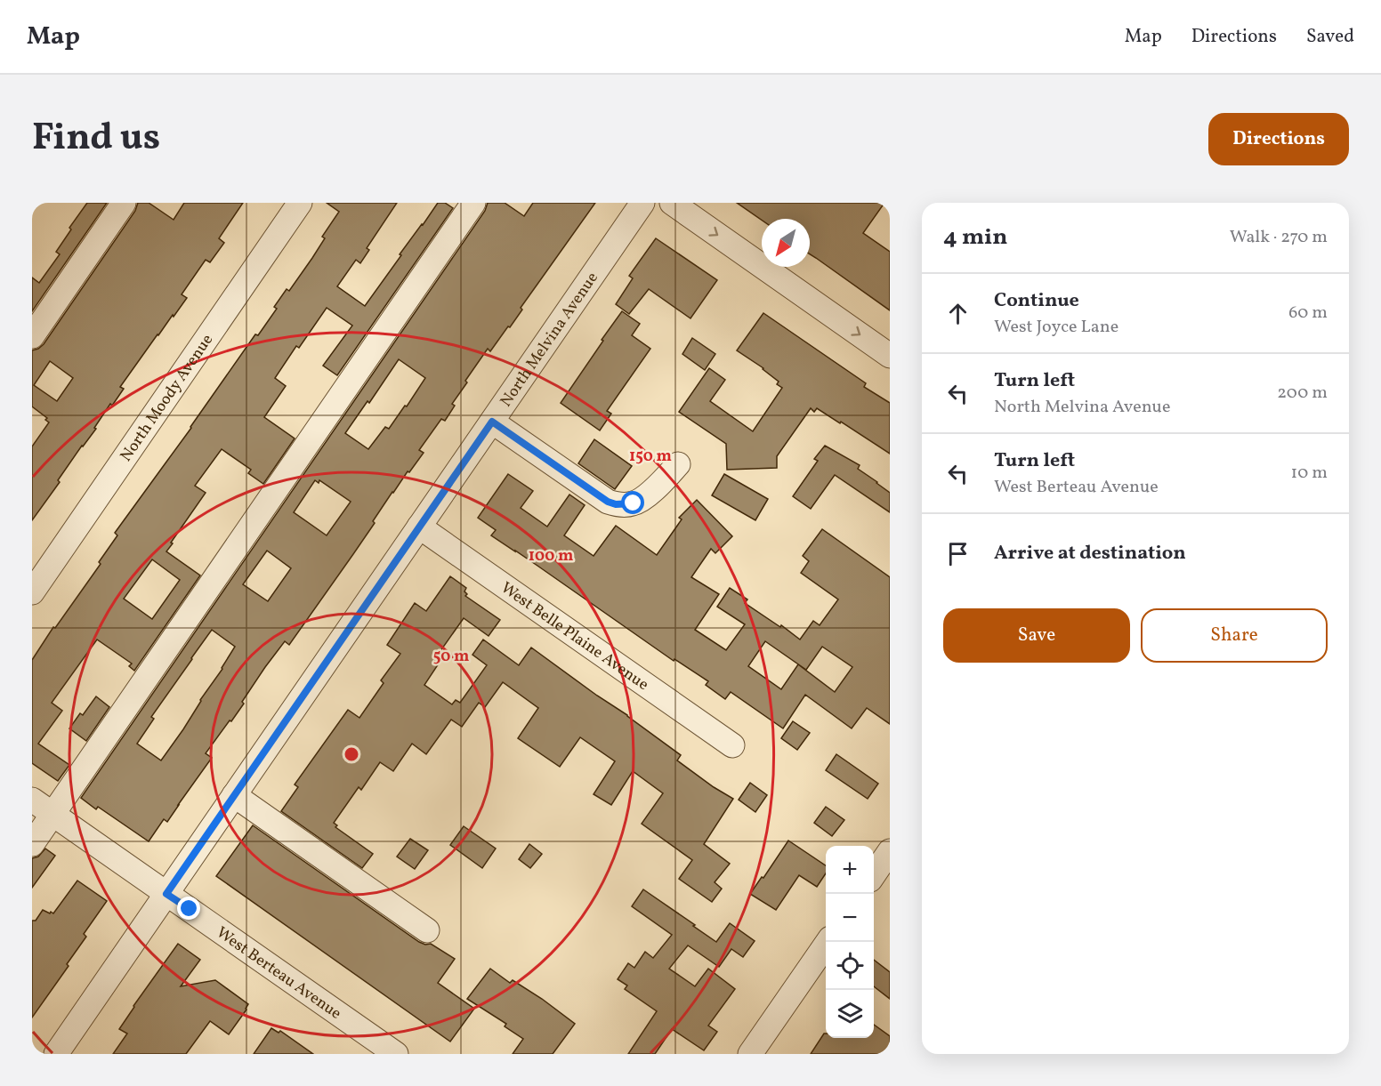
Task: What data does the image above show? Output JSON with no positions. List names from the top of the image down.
{
  "streets": {
    "street": [
      "North Melvina Avenue",
      "North Moody Avenue",
      "West Belle Plaine Avenue",
      "West Berteau Avenue"
    ]
  },
  "crossings": [
    ["North Melvina Avenue", "West Belle Plaine Avenue"],
    ["North Melvina Avenue", "West Berteau Avenue"]
  ],
  "north": "bottom left",
  "page": {
    "header": "Map",
    "nav": ["Map", "Directions", "Saved"],
    "title": "Find us",
    "buttons": [
      "Directions",
      ["Save", "Share"]
    ],
    "heading": ["4 min", "Walk · 270 m"],
    "list": [
      ["Continue", "West Joyce Lane", "60 m"],
      ["Turn left", "North Melvina Avenue", "200 m"],
      ["Turn left", "West Berteau Avenue", "10 m"],
      "Arrive at destination"
    ],
    "map_buttons": ["+", "−"]
  },
  "rings": ["150 m", "100 m", "50 m"]
}
